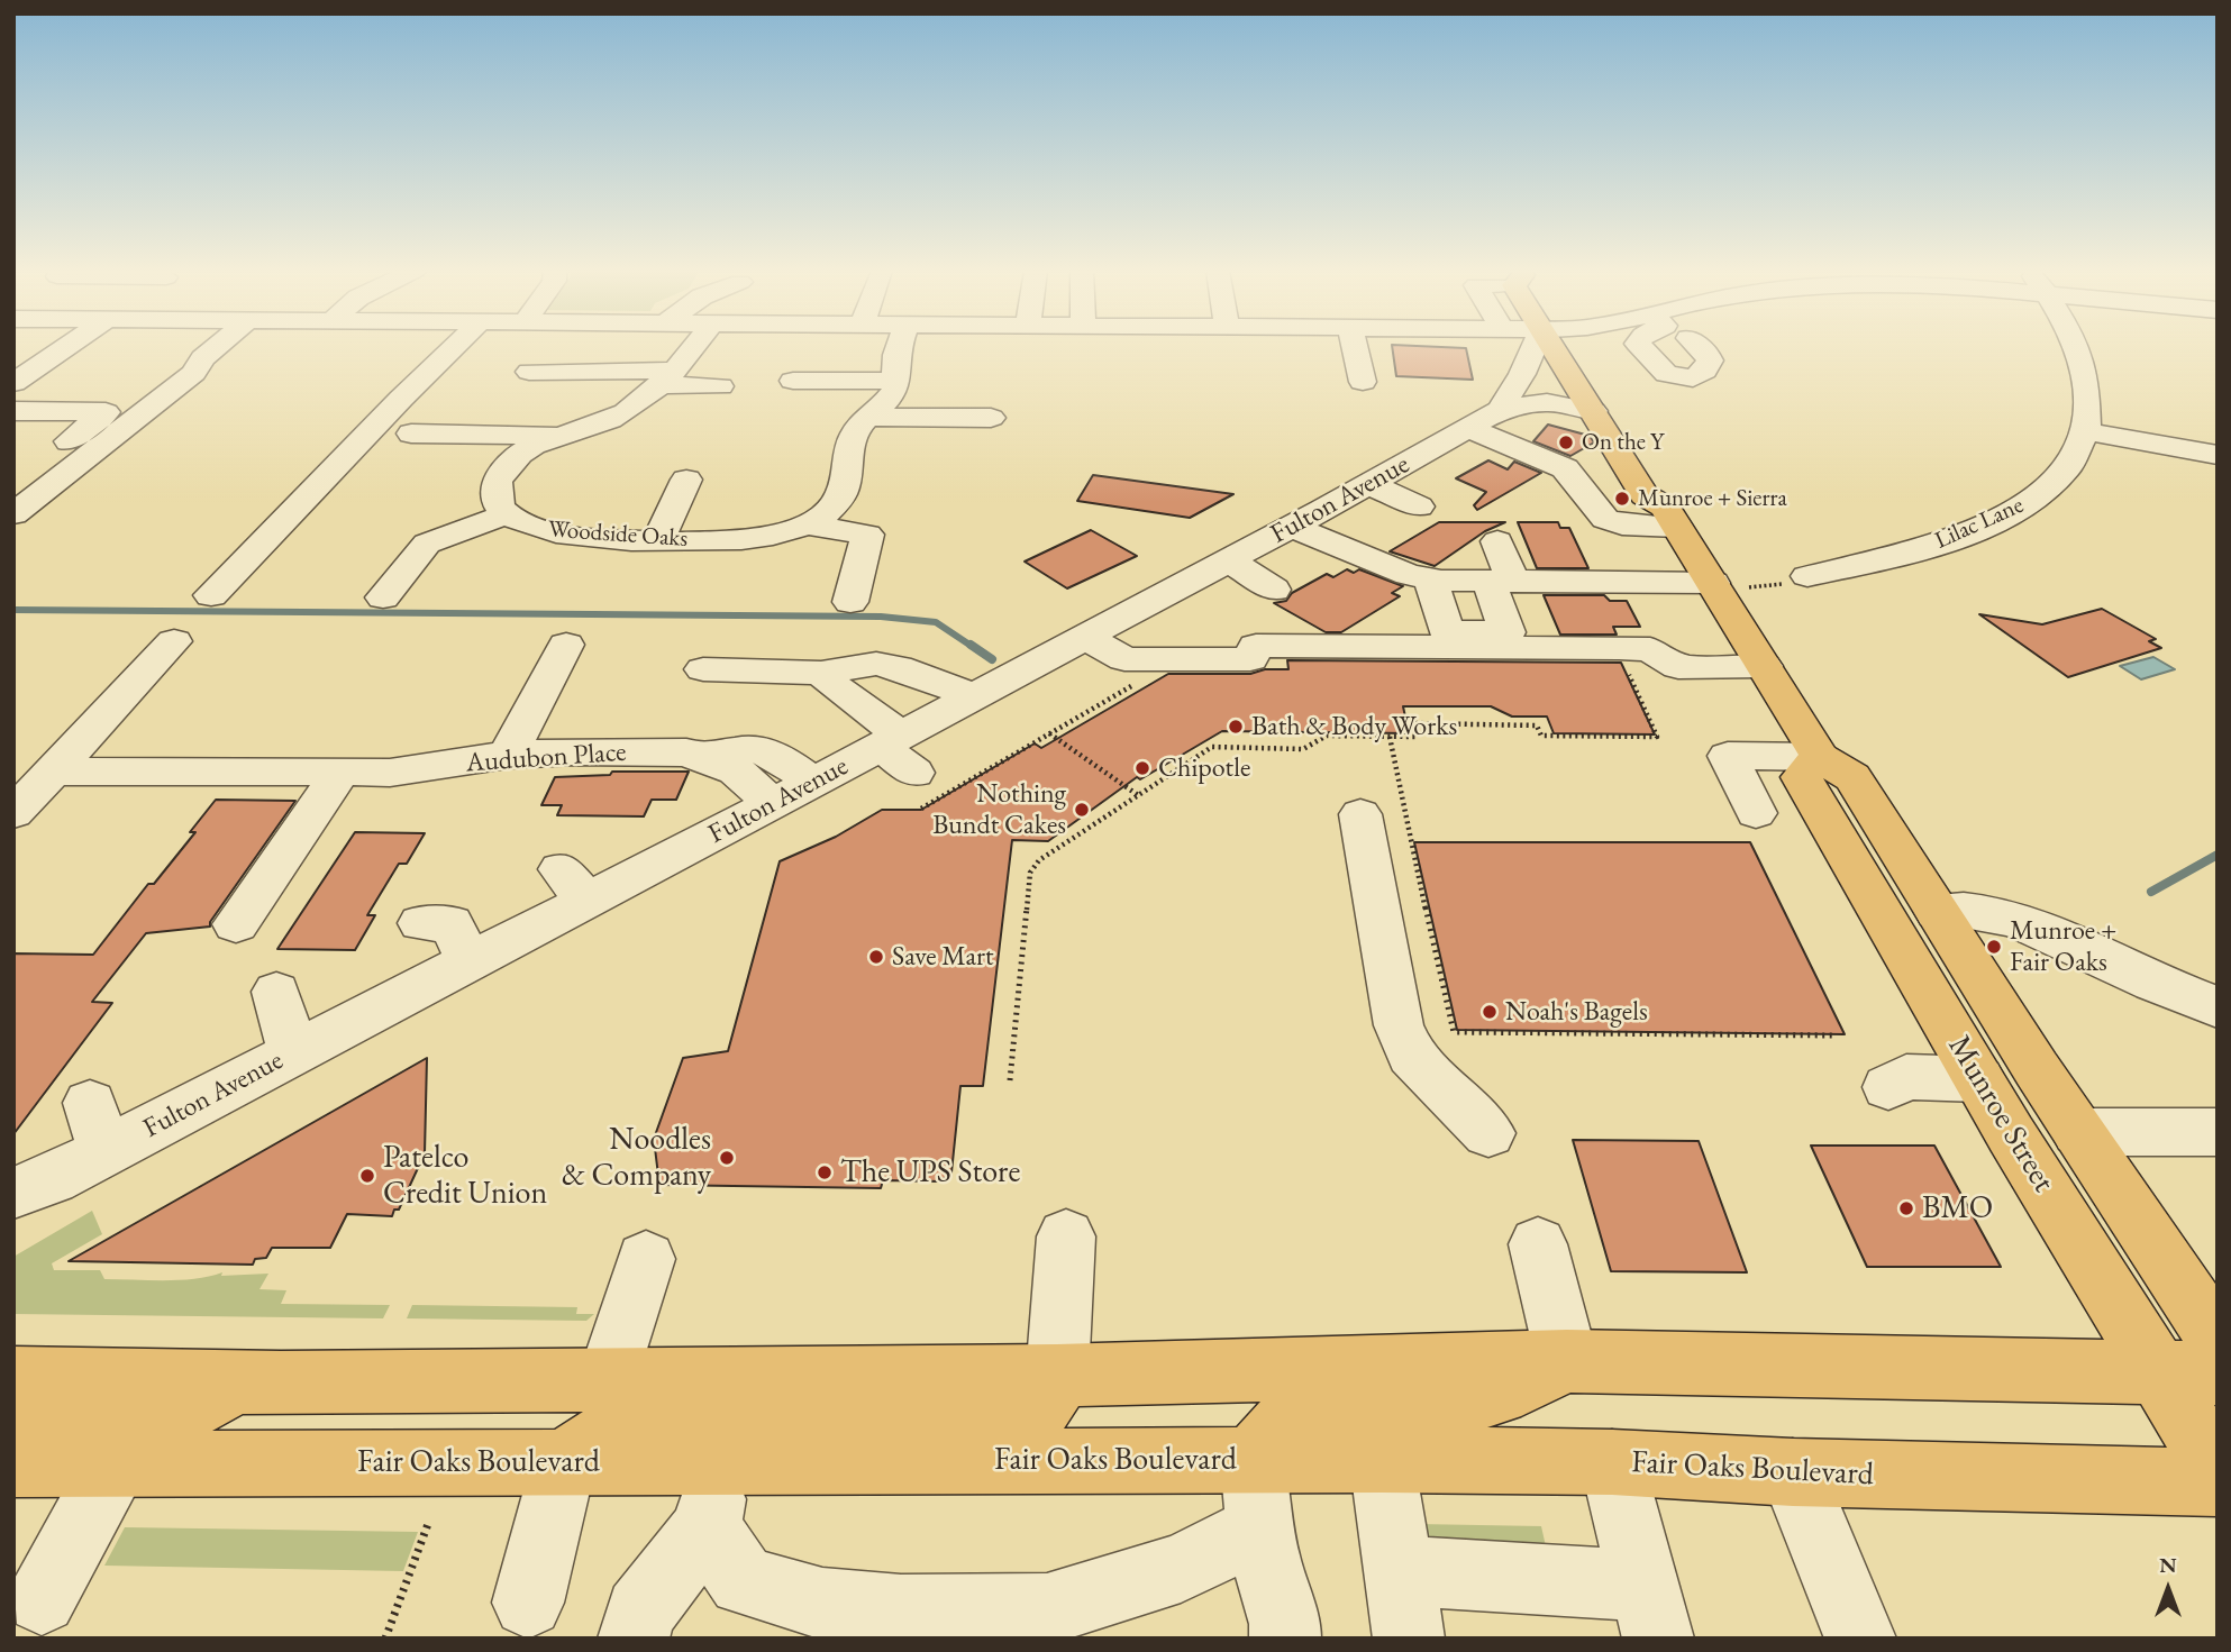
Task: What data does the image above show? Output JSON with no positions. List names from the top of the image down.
{
  "streets": {
    "main road": ["Munroe Street", "Fair Oaks Boulevard"],
    "street": [
      "Fulton Avenue",
      "Lilac Lane",
      "Woodside Oaks",
      "Audubon Place"
    ]
  },
  "crossings": [
    ["Fulton Avenue", "Audubon Place"]
  ],
  "places": [
    "On the Y",
    "Munroe + Sierra",
    "Bath & Body Works",
    "Chipotle",
    "Nothing Bundt Cakes",
    "Munroe + Fair Oaks",
    "Save Mart",
    "Noah's Bagels",
    "Noodles & Company",
    "The UPS Store",
    "Patelco Credit Union",
    "BMO"
  ],
  "north": "top"
}
